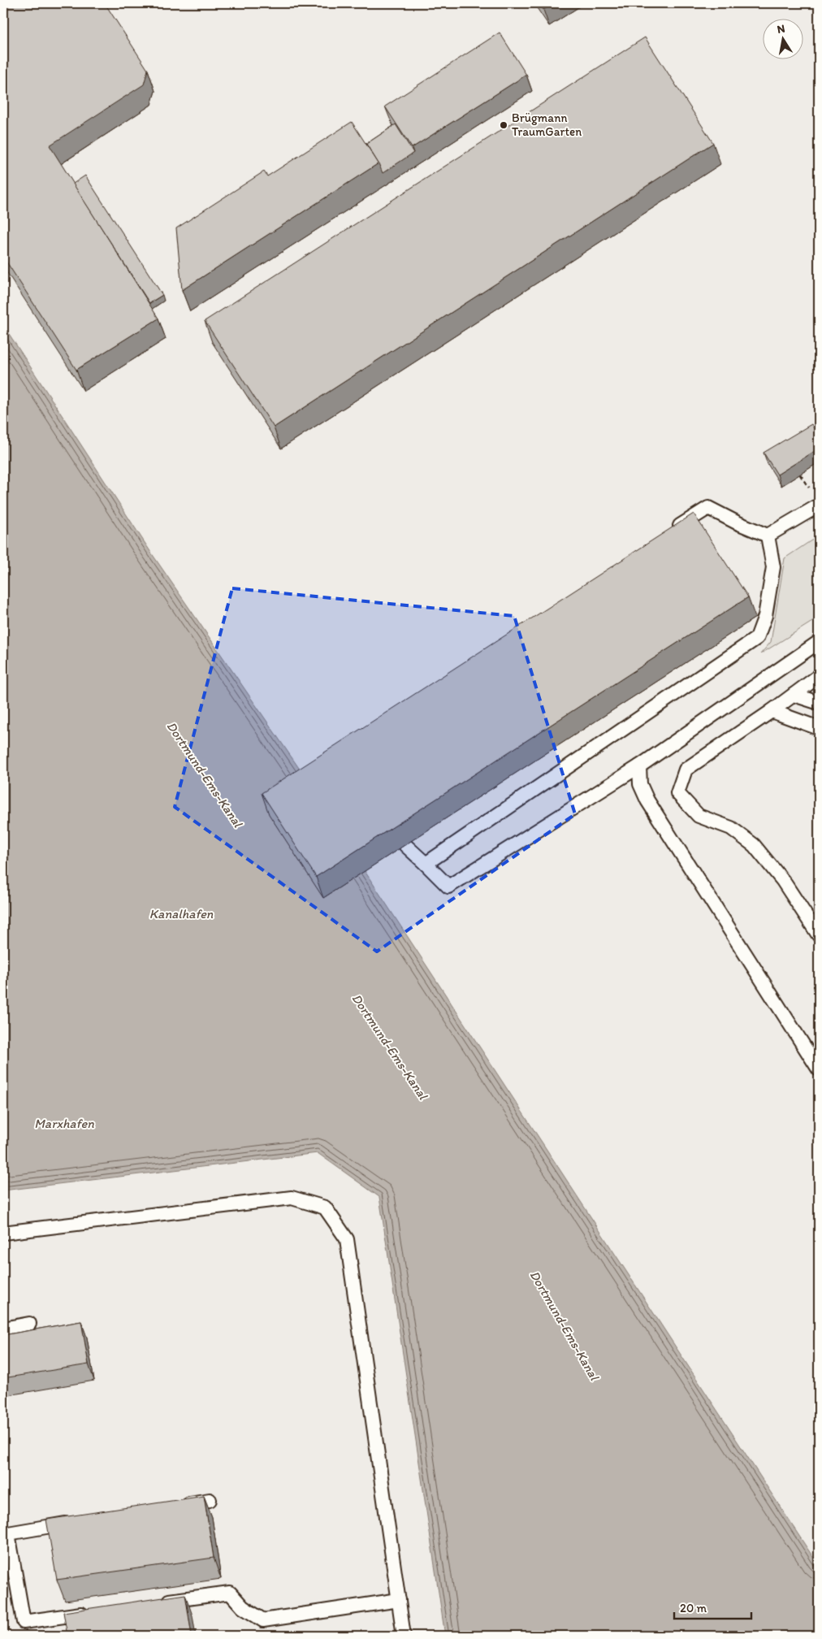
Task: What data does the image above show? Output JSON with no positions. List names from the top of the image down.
{
  "water": ["Dortmund-Ems-Kanal", "Kanalhafen", "Marxhafen"],
  "places": ["Brügmann TraumGarten"],
  "scale_bar": "20 m",
  "north": "top"
}
